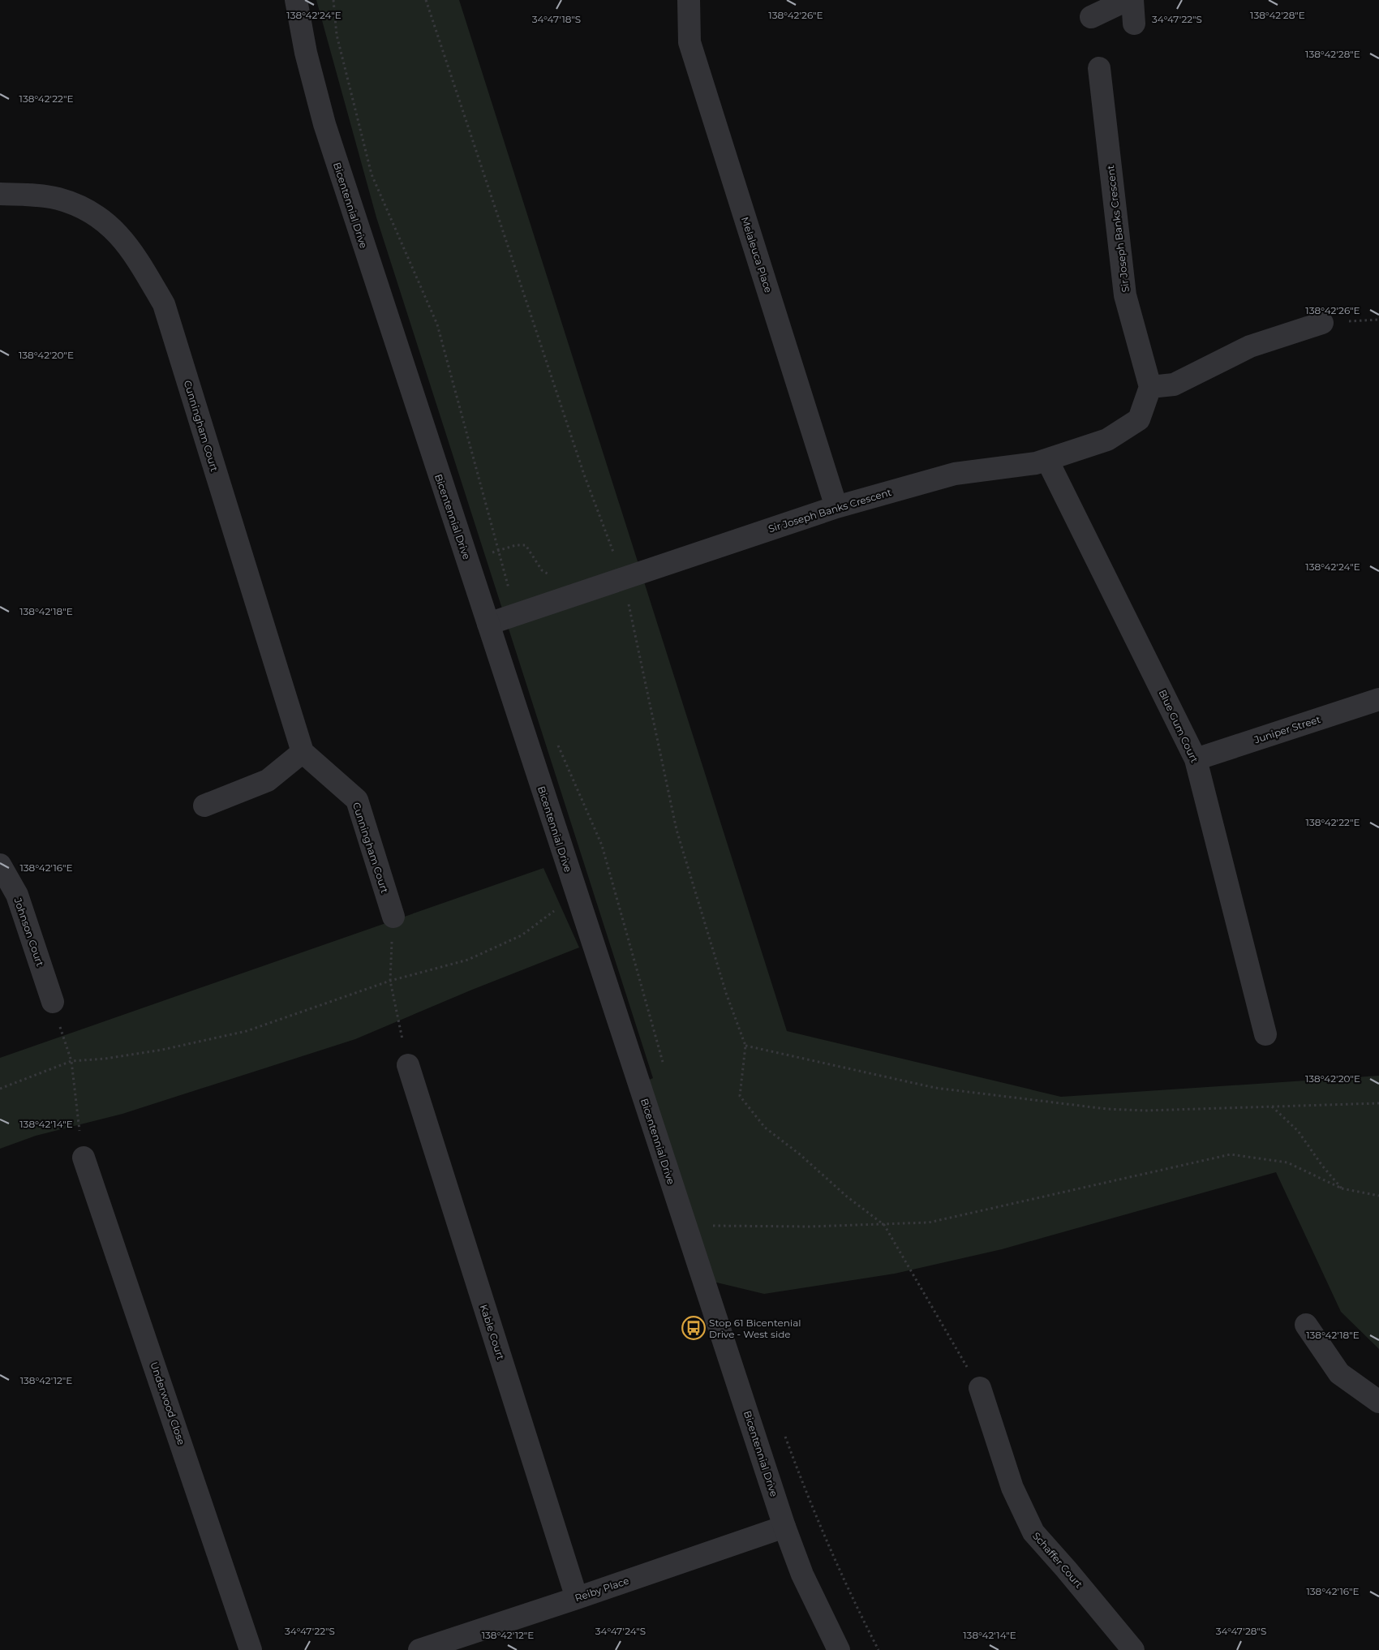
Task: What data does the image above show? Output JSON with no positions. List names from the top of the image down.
{
  "streets": {
    "street": [
      "Bicentennial Drive",
      "Sir Joseph Banks Crescent",
      "Melaleuca Place",
      "Cunningham Court",
      "Blue Gum Court",
      "Juniper Street",
      "Johnson Court",
      "Kable Court",
      "Underwood Close",
      "Schaffer Court",
      "Reiby Place"
    ]
  },
  "crossings": [
    ["Bicentennial Drive", "Sir Joseph Banks Crescent"],
    ["Bicentennial Drive", "Reiby Place"],
    ["Sir Joseph Banks Crescent", "Melaleuca Place"],
    ["Sir Joseph Banks Crescent", "Blue Gum Court"],
    ["Blue Gum Court", "Juniper Street"],
    ["Kable Court", "Reiby Place"]
  ],
  "places": {
    "bus stop": ["Stop 61 Bicentenial Drive - West side"]
  },
  "coordinates": [
    "138°42'24\"E",
    "138°42'26\"E",
    "138°42'28\"E",
    "34°47'18\"S",
    "34°47'22\"S",
    "138°42'22\"E",
    "138°42'20\"E",
    "138°42'18\"E",
    "138°42'16\"E",
    "138°42'14\"E",
    "138°42'12\"E",
    "34°47'24\"S",
    "34°47'28\"S"
  ]
}
